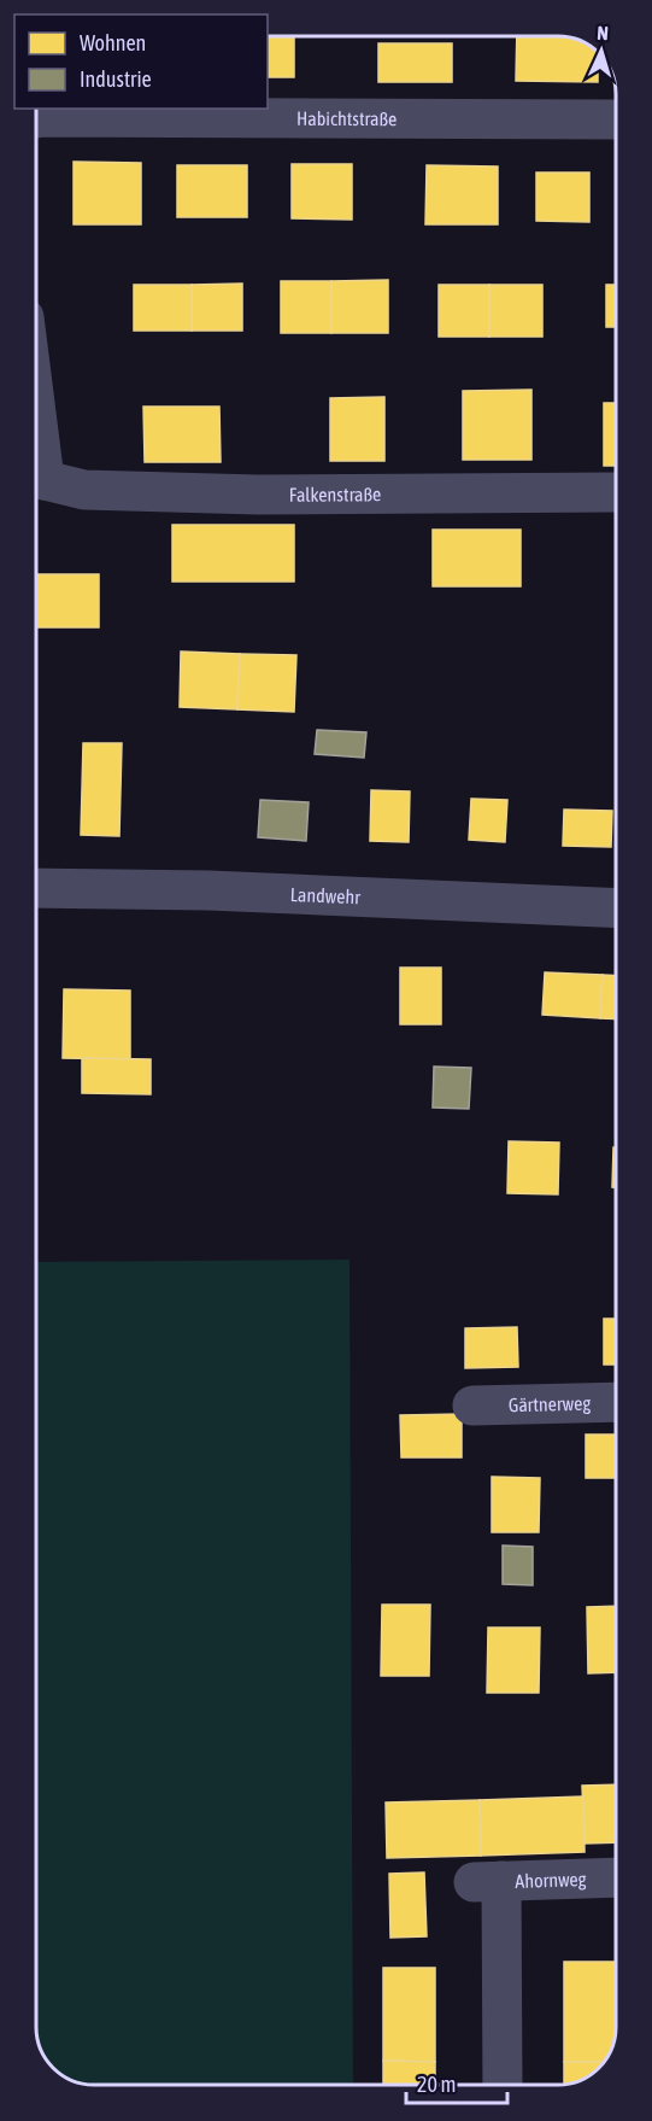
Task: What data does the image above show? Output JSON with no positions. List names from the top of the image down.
{
  "streets": {
    "street": [
      "Habichtstraße",
      "Falkenstraße",
      "Landwehr",
      "Gärtnerweg",
      "Ahornweg"
    ]
  },
  "legend": ["Wohnen", "Industrie"],
  "scale_bar": "20 m",
  "north": "top"
}
